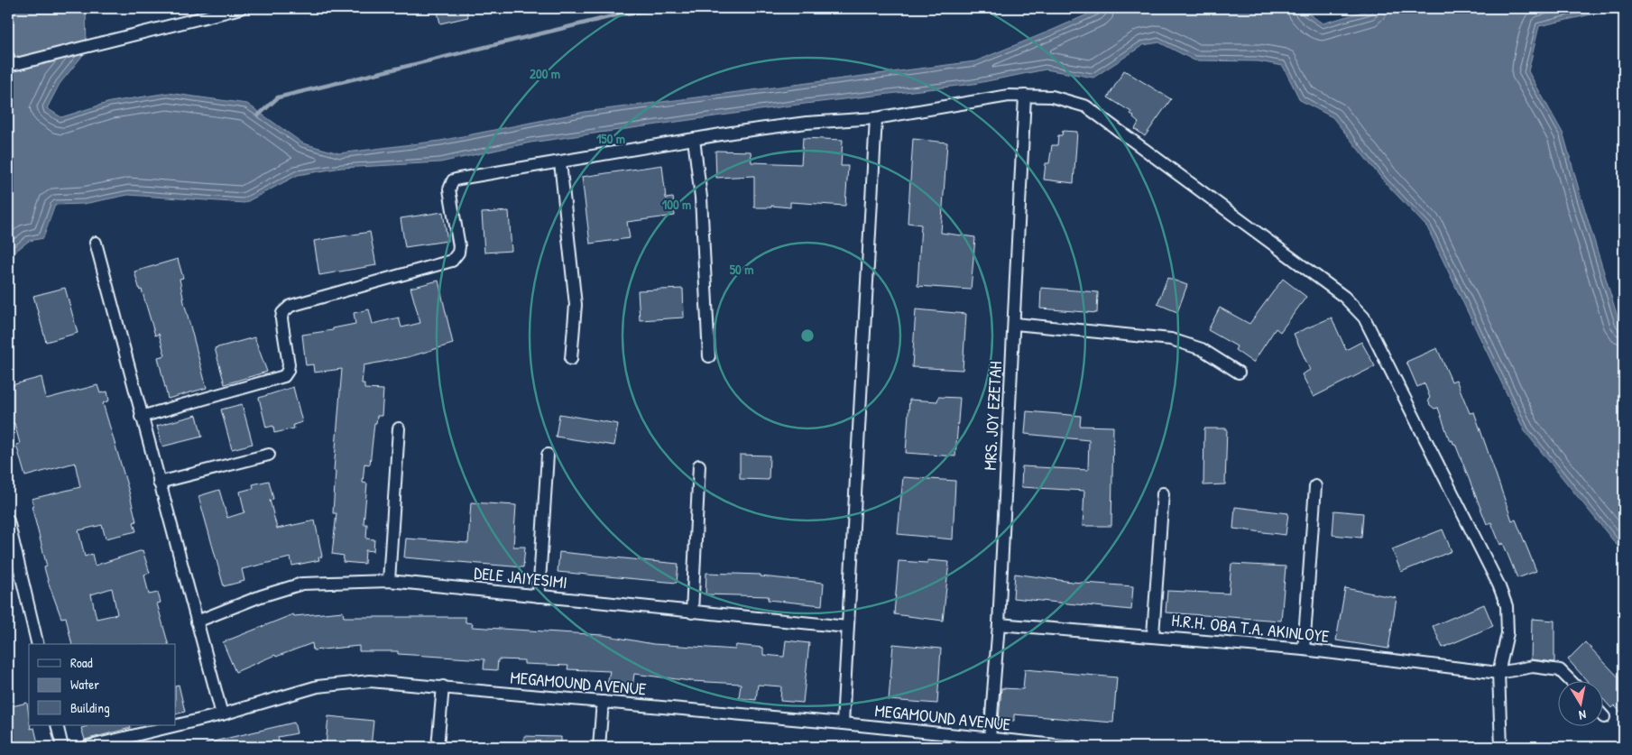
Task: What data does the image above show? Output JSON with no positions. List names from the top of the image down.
{
  "streets": {
    "street": [
      "MRS. JOY EZETAH",
      "DELE JAIYESIMI",
      "H.R.H. OBA T.A. AKINLOYE",
      "MEGAMOUND AVENUE"
    ]
  },
  "crossings": [
    ["MRS. JOY EZETAH", "H.R.H. OBA T.A. AKINLOYE"],
    ["MRS. JOY EZETAH", "MEGAMOUND AVENUE"]
  ],
  "legend": ["Road", "Water", "Building"],
  "north": "bottom",
  "rings": [
    "200 m",
    "150 m",
    "100 m",
    "50 m"
  ]
}
